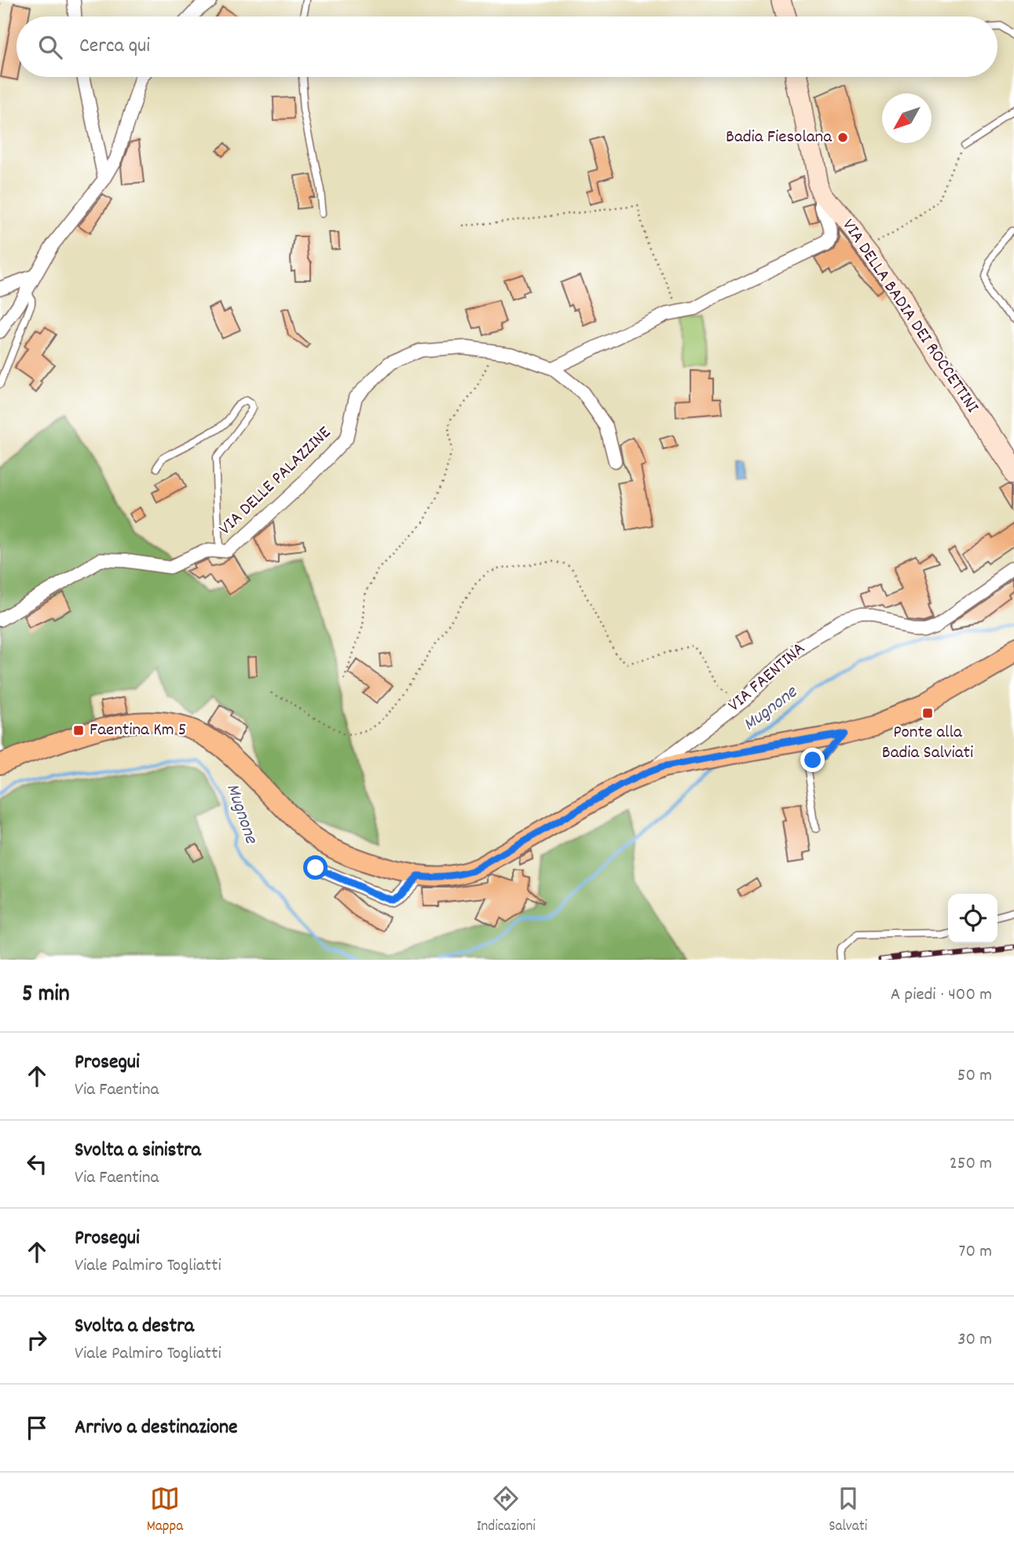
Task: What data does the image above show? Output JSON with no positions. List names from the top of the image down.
{
  "streets": {
    "main road": ["VIA FAENTINA"],
    "street": ["VIA DELLA BADIA DEI ROCCETTINI", "VIA DELLE PALAZZINE"]
  },
  "water": ["Mugnone"],
  "places": {
    "other": ["Badia Fiesolana"],
    "transit": ["Ponte alla Badia Salviati", "Faentina Km 5"]
  },
  "north": "bottom left",
  "page": {
    "search": "Cerca qui",
    "heading": ["5 min", "A piedi · 400 m"],
    "list": [
      ["Prosegui", "Via Faentina", "50 m"],
      ["Svolta a sinistra", "Via Faentina", "250 m"],
      ["Prosegui", "Viale Palmiro Togliatti", "70 m"],
      ["Svolta a destra", "Viale Palmiro Togliatti", "30 m"],
      "Arrivo a destinazione"
    ],
    "nav": ["Mappa", "Indicazioni", "Salvati"]
  }
}
